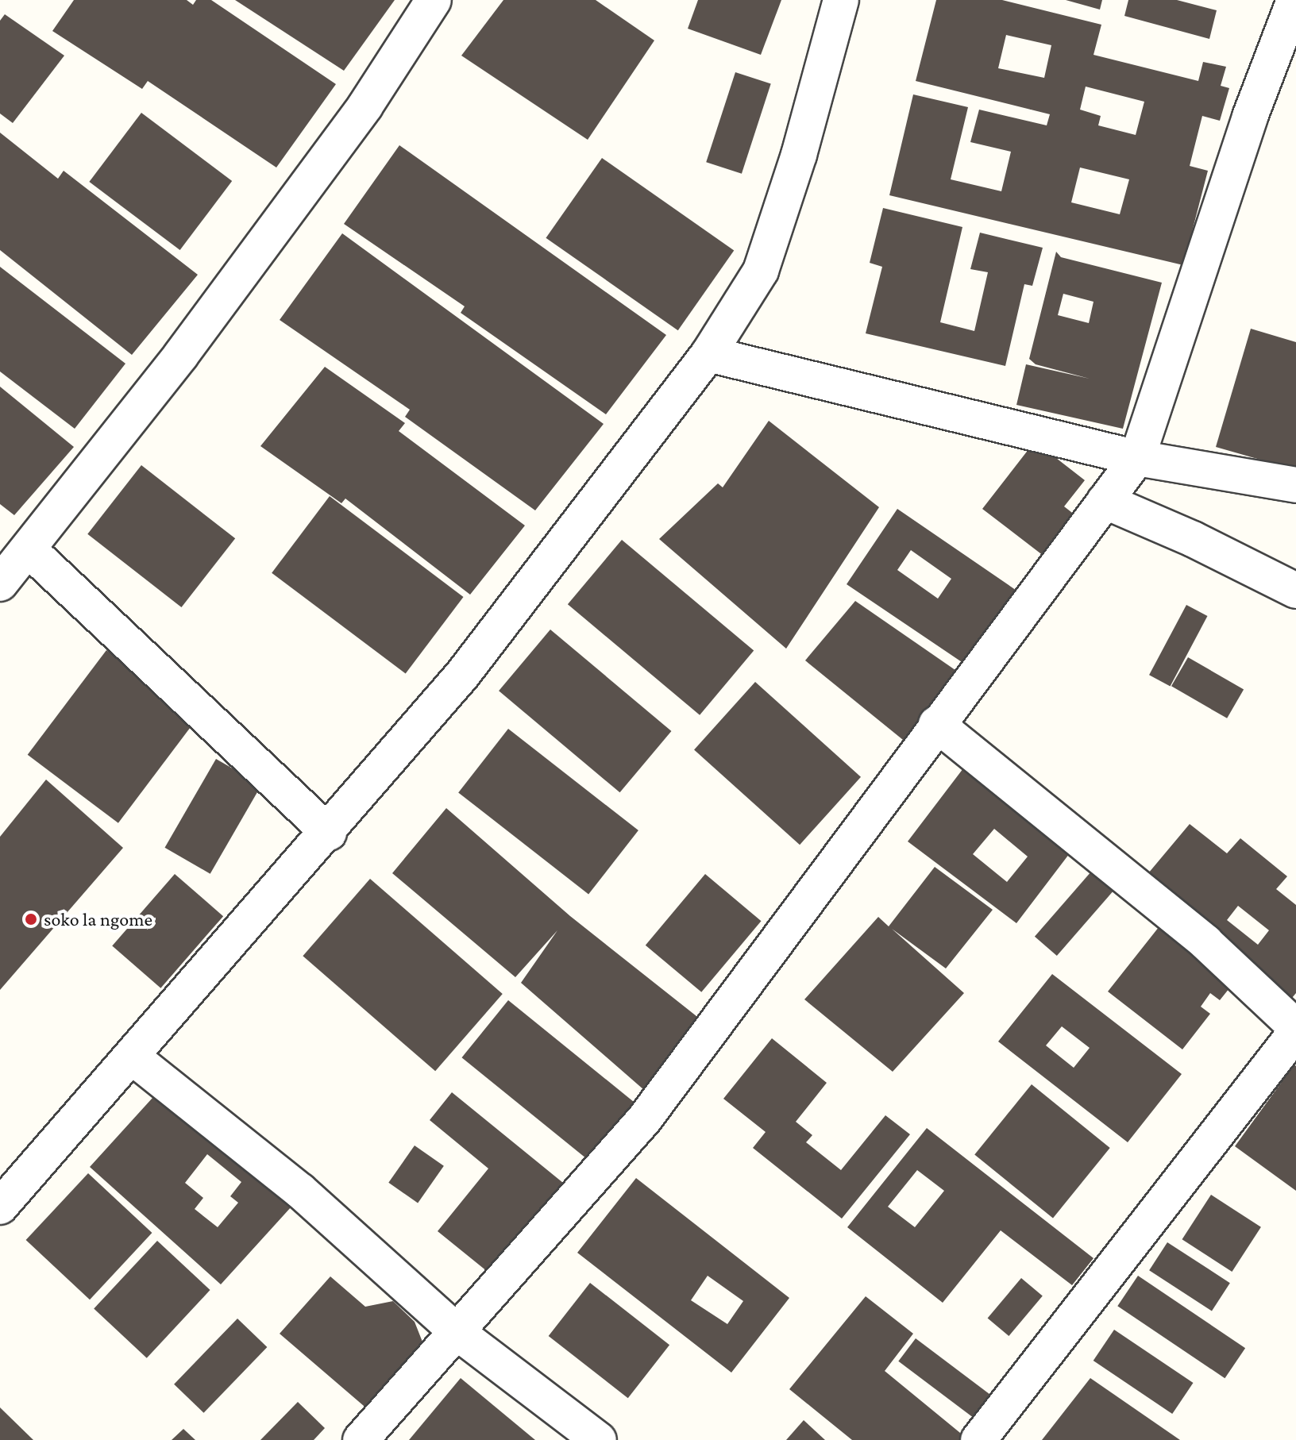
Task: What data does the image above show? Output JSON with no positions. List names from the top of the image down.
{
  "places": ["soko la ngome"]
}
